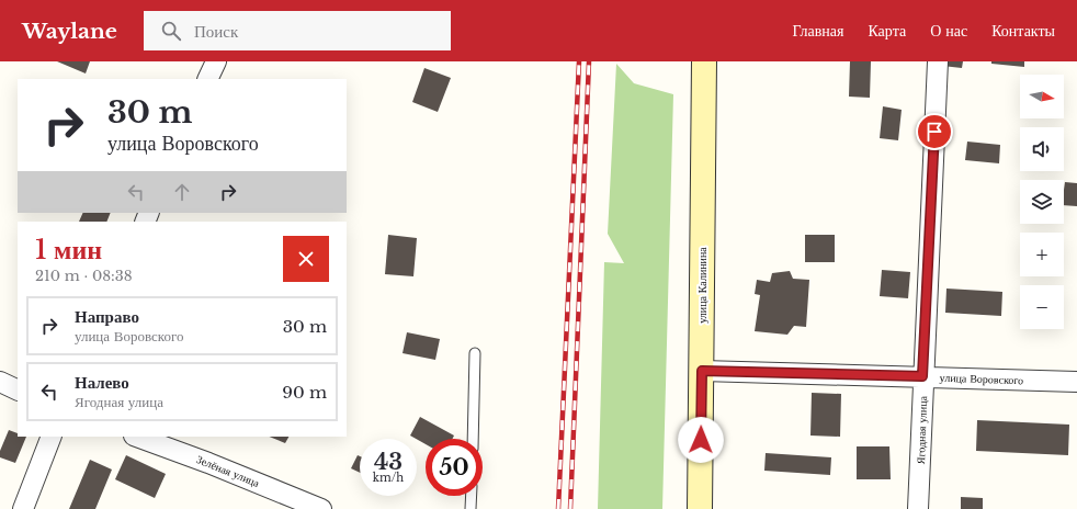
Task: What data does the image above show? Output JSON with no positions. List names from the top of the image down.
{
  "streets": {
    "main road": ["улица Калинина"],
    "street": ["улица Воровского", "Ягодная улица", "Зелёная улица"]
  },
  "crossings": [
    ["улица Калинина", "улица Воровского"],
    ["улица Воровского", "Ягодная улица"]
  ],
  "north": "right",
  "page": {
    "header": "Waylane",
    "search": "Поиск",
    "nav": [
      "Главная",
      "Карта",
      "О нас",
      "Контакты"
    ],
    "map_buttons": ["+", "−"],
    "turn": ["30 m", "улица Воровского"],
    "heading": ["1 мин", "210 m · 08:38"],
    "list": [
      {
        "name": "Направо",
        "note": "улица Воровского",
        "value": "30 m"
      },
      {
        "name": "Налево",
        "note": "Ягодная улица",
        "value": "90 m"
      }
    ],
    "speed": "43 km/h",
    "limit": "50"
  }
}
